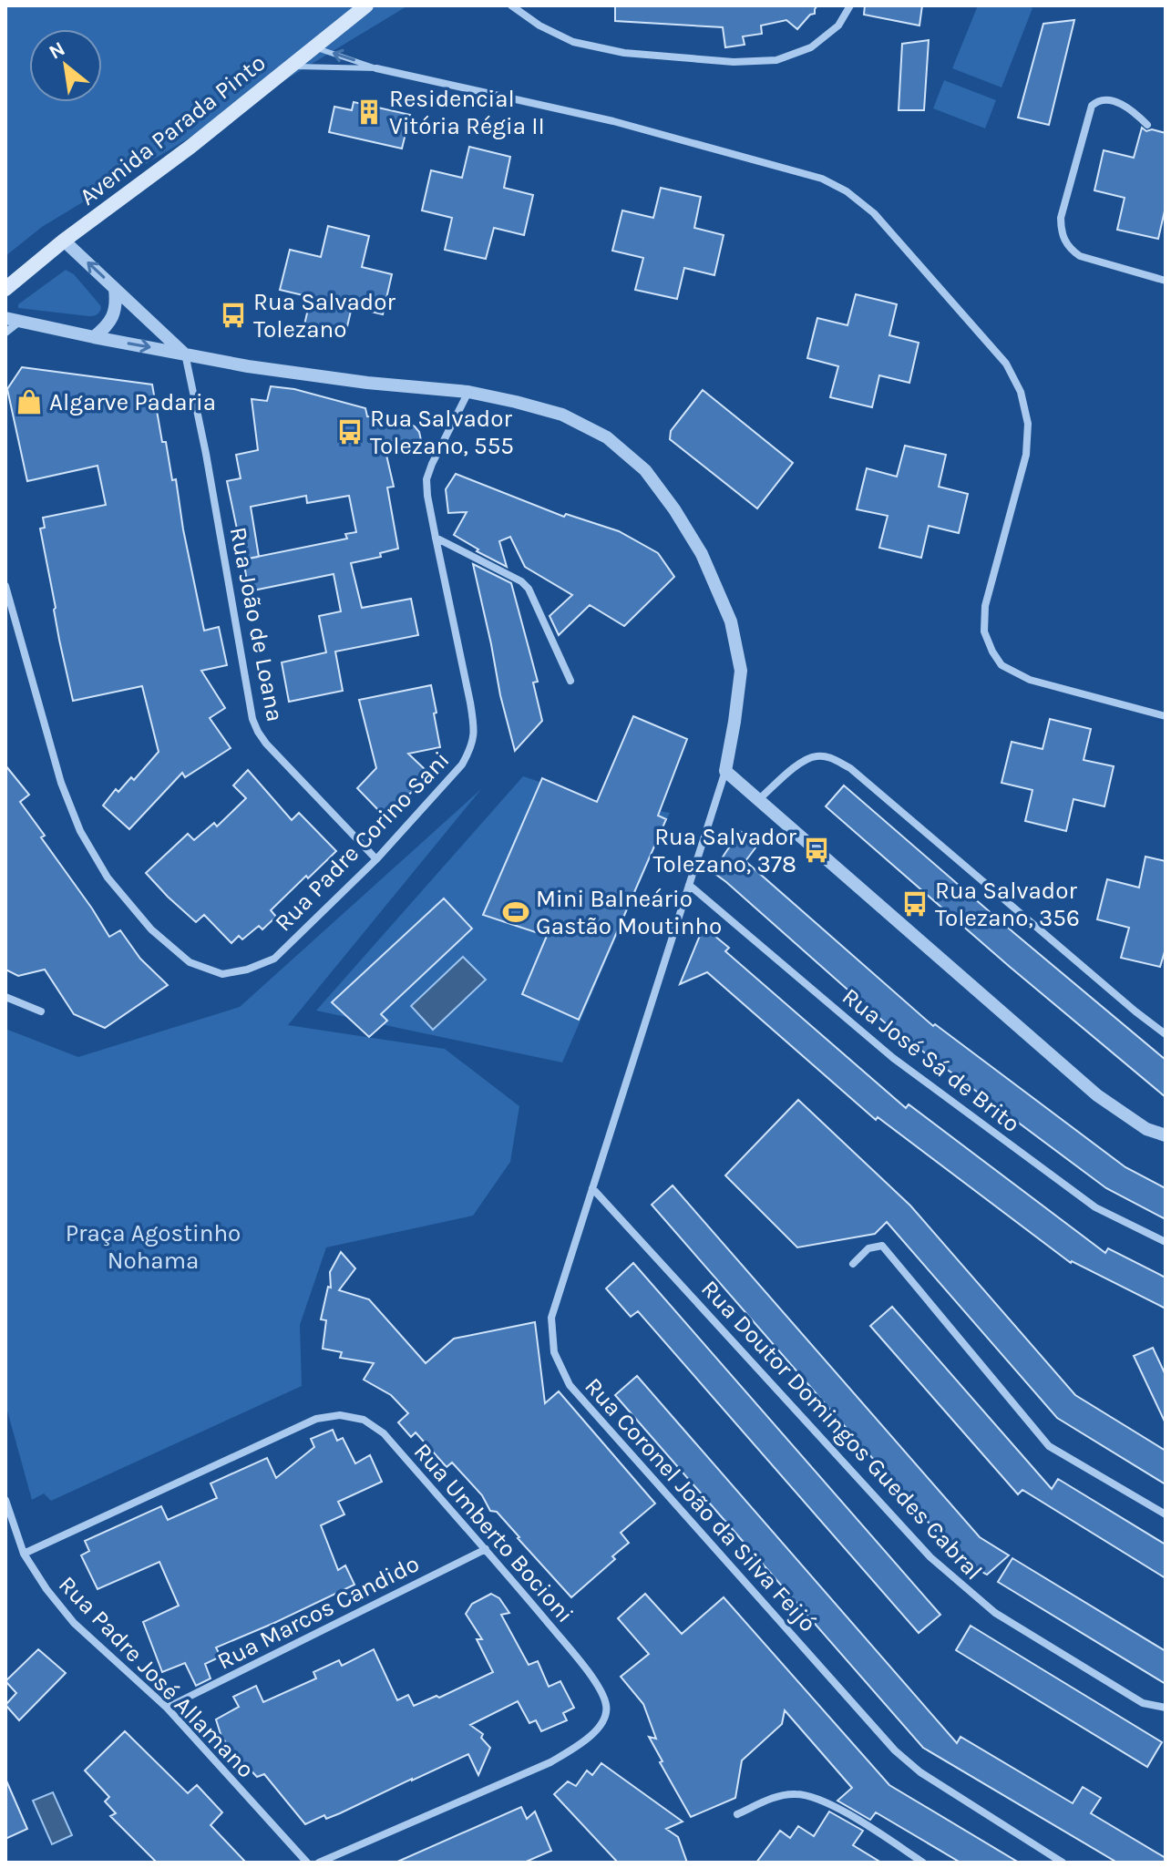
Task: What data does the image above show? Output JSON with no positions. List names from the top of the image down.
{
  "streets": {
    "main road": ["Avenida Parada Pinto"],
    "street": [
      "Rua João de Loana",
      "Rua Padre Corino Sani",
      "Rua José Sá de Brito",
      "Rua Doutor Domingos Guedes Cabral",
      "Rua Coronel João da Silva Feijó",
      "Rua Umberto Bocioni",
      "Rua Marcos Candido",
      "Rua Padre José Allamano"
    ]
  },
  "crossings": [
    ["Rua João de Loana", "Rua Padre Corino Sani"],
    ["Rua José Sá de Brito", "Rua Coronel João da Silva Feijó"],
    ["Rua Doutor Domingos Guedes Cabral", "Rua Coronel João da Silva Feijó"],
    ["Rua Umberto Bocioni", "Rua Marcos Candido"],
    ["Rua Umberto Bocioni", "Rua Padre José Allamano"],
    ["Rua Marcos Candido", "Rua Padre José Allamano"]
  ],
  "parks": ["Praça Agostinho Nohama"],
  "places": {
    "building": ["Residencial Vitória Régia II"],
    "bus stop": [
      "Rua Salvador Tolezano",
      "Rua Salvador Tolezano, 555",
      "Rua Salvador Tolezano, 378",
      "Rua Salvador Tolezano, 356"
    ],
    "shop": ["Algarve Padaria"],
    "sports": ["Mini Balneário Gastão Moutinho"]
  },
  "north": "top left"
}
